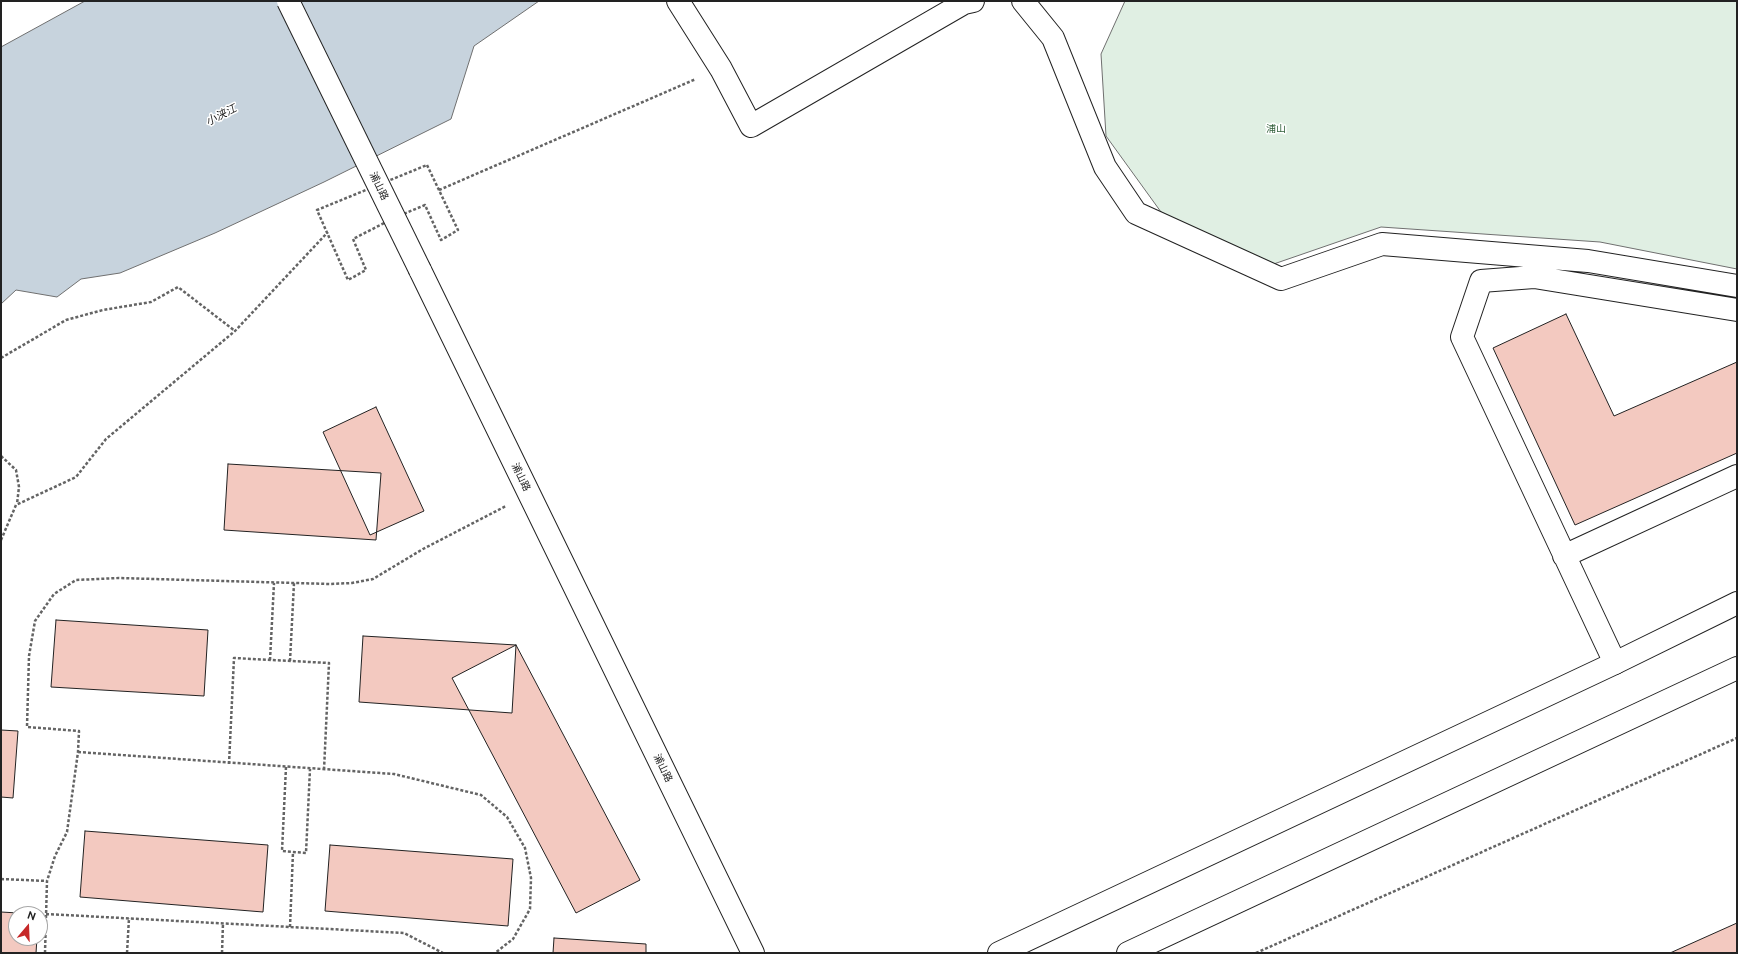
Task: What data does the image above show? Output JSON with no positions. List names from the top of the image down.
{
  "streets": {
    "street": ["浦山路"]
  },
  "water": ["小浃江"],
  "parks": ["浦山"],
  "north": "top"
}
